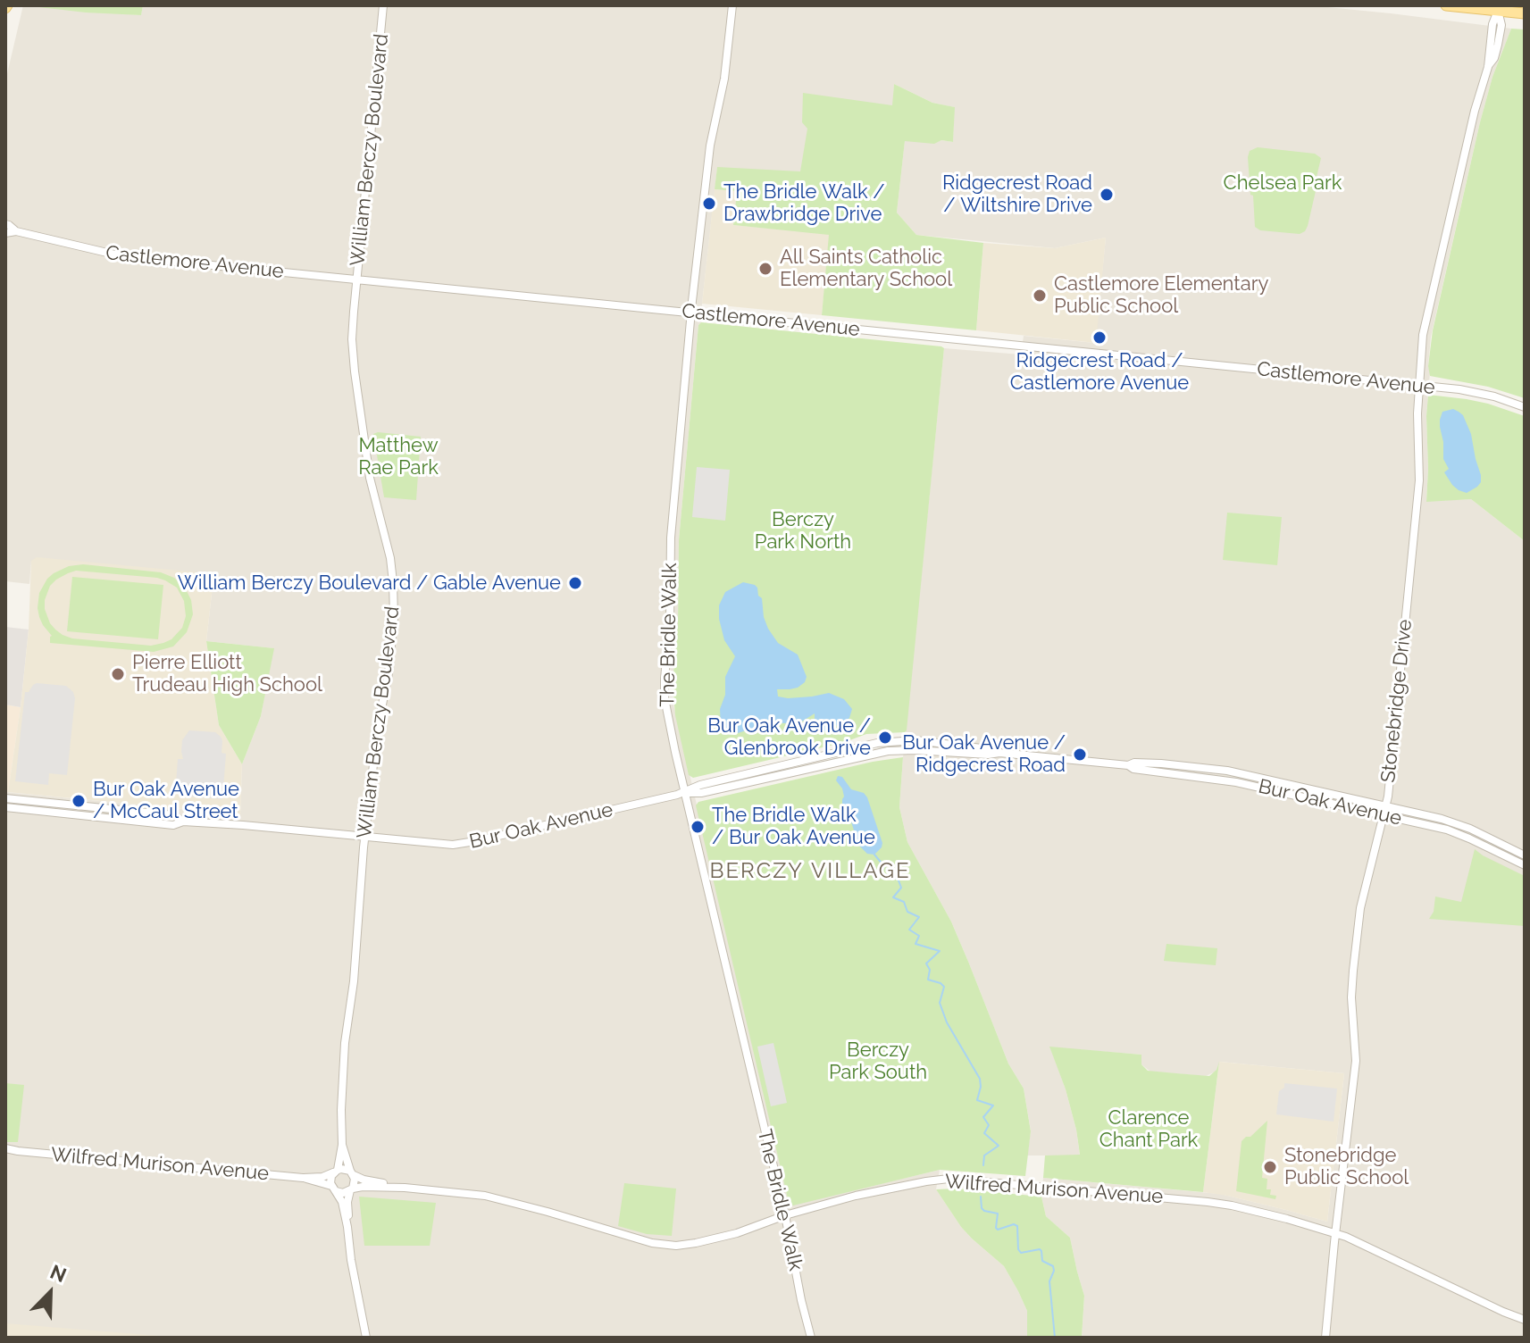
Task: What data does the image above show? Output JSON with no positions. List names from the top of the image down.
{
  "streets": {
    "street": [
      "William Berczy Boulevard",
      "Castlemore Avenue",
      "The Bridle Walk",
      "Stonebridge Drive",
      "Bur Oak Avenue",
      "Wilfred Murison Avenue"
    ]
  },
  "crossings": [
    ["William Berczy Boulevard", "Castlemore Avenue"],
    ["William Berczy Boulevard", "Bur Oak Avenue"],
    ["William Berczy Boulevard", "Wilfred Murison Avenue"],
    ["Castlemore Avenue", "The Bridle Walk"],
    ["Castlemore Avenue", "Stonebridge Drive"],
    ["The Bridle Walk", "Bur Oak Avenue"],
    ["The Bridle Walk", "Wilfred Murison Avenue"],
    ["Stonebridge Drive", "Bur Oak Avenue"],
    ["Stonebridge Drive", "Wilfred Murison Avenue"]
  ],
  "districts": ["BERCZY VILLAGE"],
  "parks": [
    "Chelsea Park",
    "Matthew Rae Park",
    "Berczy Park North",
    "Berczy Park South",
    "Clarence Chant Park"
  ],
  "places": [
    "Ridgecrest Road / Wiltshire Drive",
    "The Bridle Walk / Drawbridge Drive",
    "All Saints Catholic Elementary School",
    "Castlemore Elementary Public School",
    "Ridgecrest Road / Castlemore Avenue",
    "William Berczy Boulevard / Gable Avenue",
    "Pierre Elliott Trudeau High School",
    "Bur Oak Avenue / Glenbrook Drive",
    "Bur Oak Avenue / Ridgecrest Road",
    "Bur Oak Avenue / McCaul Street",
    "The Bridle Walk / Bur Oak Avenue",
    "Stonebridge Public School"
  ],
  "north": "top right"
}
